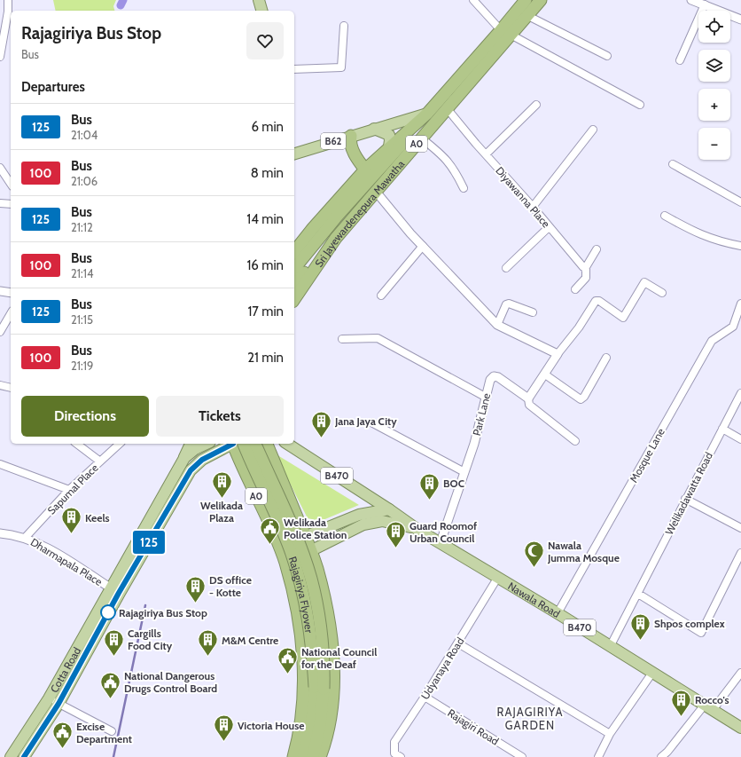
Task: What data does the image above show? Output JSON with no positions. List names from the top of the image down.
{
  "streets": {
    "highway": ["A0", "Sri Jayewardenepura Mawatha", "Rajagiriya Flyover"],
    "main road": [
      "B62",
      "B470",
      "Nawala Road",
      "Cotta Road"
    ],
    "street": [
      "Diyawanna Place",
      "Park Lane",
      "Mosque Lane",
      "Sapumal Place",
      "Welikadawatta Road",
      "Dharmapala Place",
      "Udyanaya Road",
      "Rajagiri Road"
    ]
  },
  "crossings": [
    ["B62", "Sri Jayewardenepura Mawatha"],
    ["A0", "Nawala Road"],
    ["Diyawanna Place", "Sri Jayewardenepura Mawatha"],
    ["Park Lane", "Nawala Road"],
    ["Mosque Lane", "Nawala Road"],
    ["Sapumal Place", "Dharmapala Place"],
    ["Welikadawatta Road", "Nawala Road"],
    ["Dharmapala Place", "Cotta Road"],
    ["Nawala Road", "Udyanaya Road"],
    ["Udyanaya Road", "Rajagiri Road"]
  ],
  "districts": ["RAJAGIRIYA GARDEN"],
  "places": {
    "building": [
      "Jana Jaya City",
      "Welikada Plaza",
      "BOC",
      "Keels",
      "Guard Roomof Urban Council",
      "DS office - Kotte",
      "Shpos complex",
      "Cargills Food City",
      "M&M Centre",
      "Rocco's",
      "Victoria House"
    ],
    "public building": [
      "Welikada Police Station",
      "National Council for the Deaf",
      "National Dangerous Drugs Control Board",
      "Excise Department"
    ],
    "mosque": ["Nawala Jumma Mosque"],
    "other": ["Rajagiriya Bus Stop"]
  },
  "lines": ["bus line 125"],
  "page": {
    "on_map": "125",
    "map_buttons": ["+", "−"],
    "heading": [
      ["Rajagiriya Bus Stop", "Bus"],
      "Departures"
    ],
    "list": [
      {
        "mark": "125",
        "name": "Bus",
        "note": "21:04",
        "value": "6 min"
      },
      {
        "mark": "100",
        "name": "Bus",
        "note": "21:06",
        "value": "8 min"
      },
      {
        "mark": "125",
        "name": "Bus",
        "note": "21:12",
        "value": "14 min"
      },
      {
        "mark": "100",
        "name": "Bus",
        "note": "21:14",
        "value": "16 min"
      },
      {
        "mark": "125",
        "name": "Bus",
        "note": "21:15",
        "value": "17 min"
      },
      {
        "mark": "100",
        "name": "Bus",
        "note": "21:19",
        "value": "21 min"
      }
    ],
    "buttons": ["Directions", "Tickets"]
  }
}
